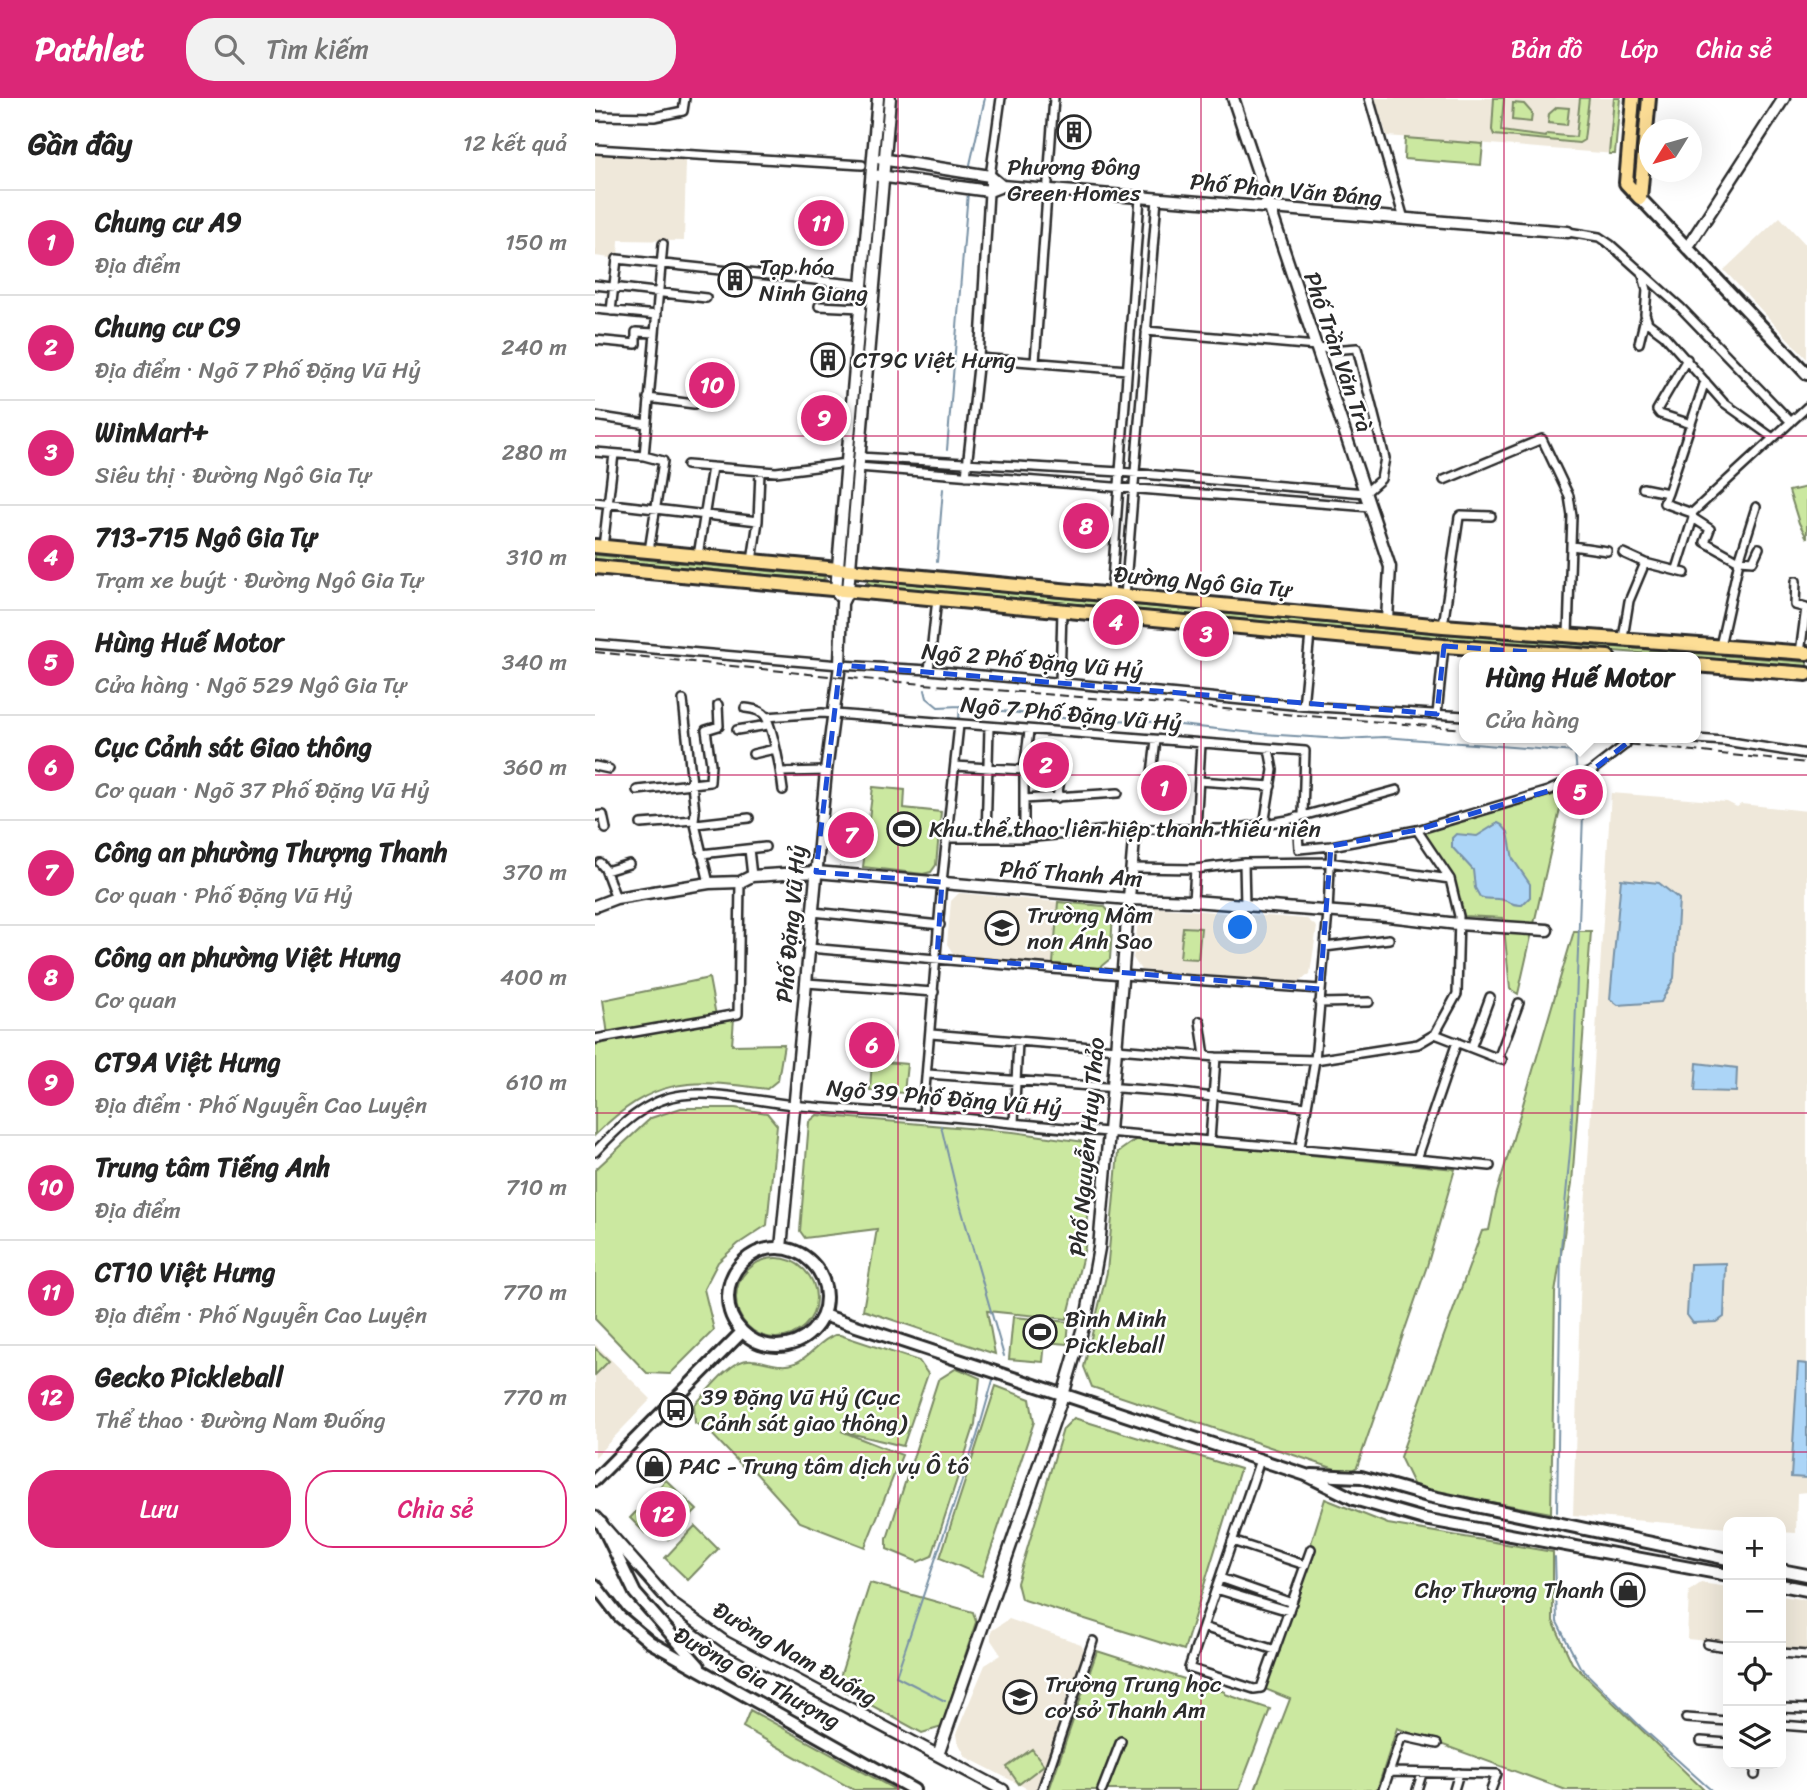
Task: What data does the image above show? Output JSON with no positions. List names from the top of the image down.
{
  "streets": {
    "main road": ["Đường Ngô Gia Tự", "Đường Gia Thượng"],
    "street": [
      "Phố Phan Văn Đáng",
      "Phố Trần Văn Trà",
      "Ngõ 2 Phố Đặng Vũ Hỷ",
      "Ngõ 7 Phố Đặng Vũ Hỷ",
      "Phố Thanh Am",
      "Phố Đặng Vũ Hỷ",
      "Ngõ 39 Phố Đặng Vũ Hỷ",
      "Phố Nguyễn Huy Thảo",
      "Đường Nam Đuống"
    ]
  },
  "crossings": [
    ["Phố Phan Văn Đáng", "Phố Trần Văn Trà"],
    ["Phố Trần Văn Trà", "Đường Ngô Gia Tự"],
    ["Đường Ngô Gia Tự", "Phố Đặng Vũ Hỷ"],
    ["Ngõ 2 Phố Đặng Vũ Hỷ", "Phố Đặng Vũ Hỷ"],
    ["Ngõ 7 Phố Đặng Vũ Hỷ", "Phố Đặng Vũ Hỷ"],
    ["Phố Thanh Am", "Phố Đặng Vũ Hỷ"],
    ["Phố Thanh Am", "Phố Nguyễn Huy Thảo"],
    ["Phố Đặng Vũ Hỷ", "Ngõ 39 Phố Đặng Vũ Hỷ"],
    ["Ngõ 39 Phố Đặng Vũ Hỷ", "Phố Nguyễn Huy Thảo"],
    ["Phố Nguyễn Huy Thảo", "Đường Nam Đuống"]
  ],
  "places": {
    "building": ["Phương Đông Green Homes", "Tạp hóa Ninh Giang", "CT9C Việt Hưng"],
    "sports": ["Khu thể thao liên hiệp thanh thiếu niên", "Bình Minh Pickleball"],
    "school or university": ["Trường Mầm non Ánh Sao", "Trường Trung học cơ sở Thanh Am"],
    "bus stop": ["39 Đặng Vũ Hỷ (Cục Cảnh sát giao thông)"],
    "shop": ["PAC - Trung tâm dịch vụ Ô tô", "Chợ Thượng Thanh"]
  },
  "north": "bottom left",
  "page": {
    "header": "Pathlet",
    "search": "Tìm kiếm",
    "nav": ["Bản đồ", "Lớp", "Chia sẻ"],
    "heading": ["Gần đây", "12 kết quả"],
    "list": [
      {
        "mark": "1",
        "name": "Chung cư A9",
        "note": "Địa điểm",
        "value": "150 m"
      },
      {
        "mark": "2",
        "name": "Chung cư C9",
        "note": "Địa điểm · Ngõ 7 Phố Đặng Vũ Hỷ",
        "value": "240 m"
      },
      {
        "mark": "3",
        "name": "WinMart+",
        "note": "Siêu thị · Đường Ngô Gia Tự",
        "value": "280 m"
      },
      {
        "mark": "4",
        "name": "713-715 Ngô Gia Tự",
        "note": "Trạm xe buýt · Đường Ngô Gia Tự",
        "value": "310 m"
      },
      {
        "mark": "5",
        "name": "Hùng Huế Motor",
        "note": "Cửa hàng · Ngõ 529 Ngô Gia Tự",
        "value": "340 m"
      },
      {
        "mark": "6",
        "name": "Cục Cảnh sát Giao thông",
        "note": "Cơ quan · Ngõ 37 Phố Đặng Vũ Hỷ",
        "value": "360 m"
      },
      {
        "mark": "7",
        "name": "Công an phường Thượng Thanh",
        "note": "Cơ quan · Phố Đặng Vũ Hỷ",
        "value": "370 m"
      },
      {
        "mark": "8",
        "name": "Công an phường Việt Hưng",
        "note": "Cơ quan",
        "value": "400 m"
      },
      {
        "mark": "9",
        "name": "CT9A Việt Hưng",
        "note": "Địa điểm · Phố Nguyễn Cao Luyện",
        "value": "610 m"
      },
      {
        "mark": "10",
        "name": "Trung tâm Tiếng Anh",
        "note": "Địa điểm",
        "value": "710 m"
      },
      {
        "mark": "11",
        "name": "CT10 Việt Hưng",
        "note": "Địa điểm · Phố Nguyễn Cao Luyện",
        "value": "770 m"
      },
      {
        "mark": "12",
        "name": "Gecko Pickleball",
        "note": "Thể thao · Đường Nam Đuống",
        "value": "770 m"
      }
    ],
    "pins": [
      "11",
      "10",
      "9",
      "8",
      "4",
      "3",
      "2",
      "1",
      "5",
      "7",
      "6",
      "12"
    ],
    "popup": ["Hùng Huế Motor", "Cửa hàng"],
    "buttons": ["Lưu", "Chia sẻ"],
    "map_buttons": ["+", "−"]
  }
}
